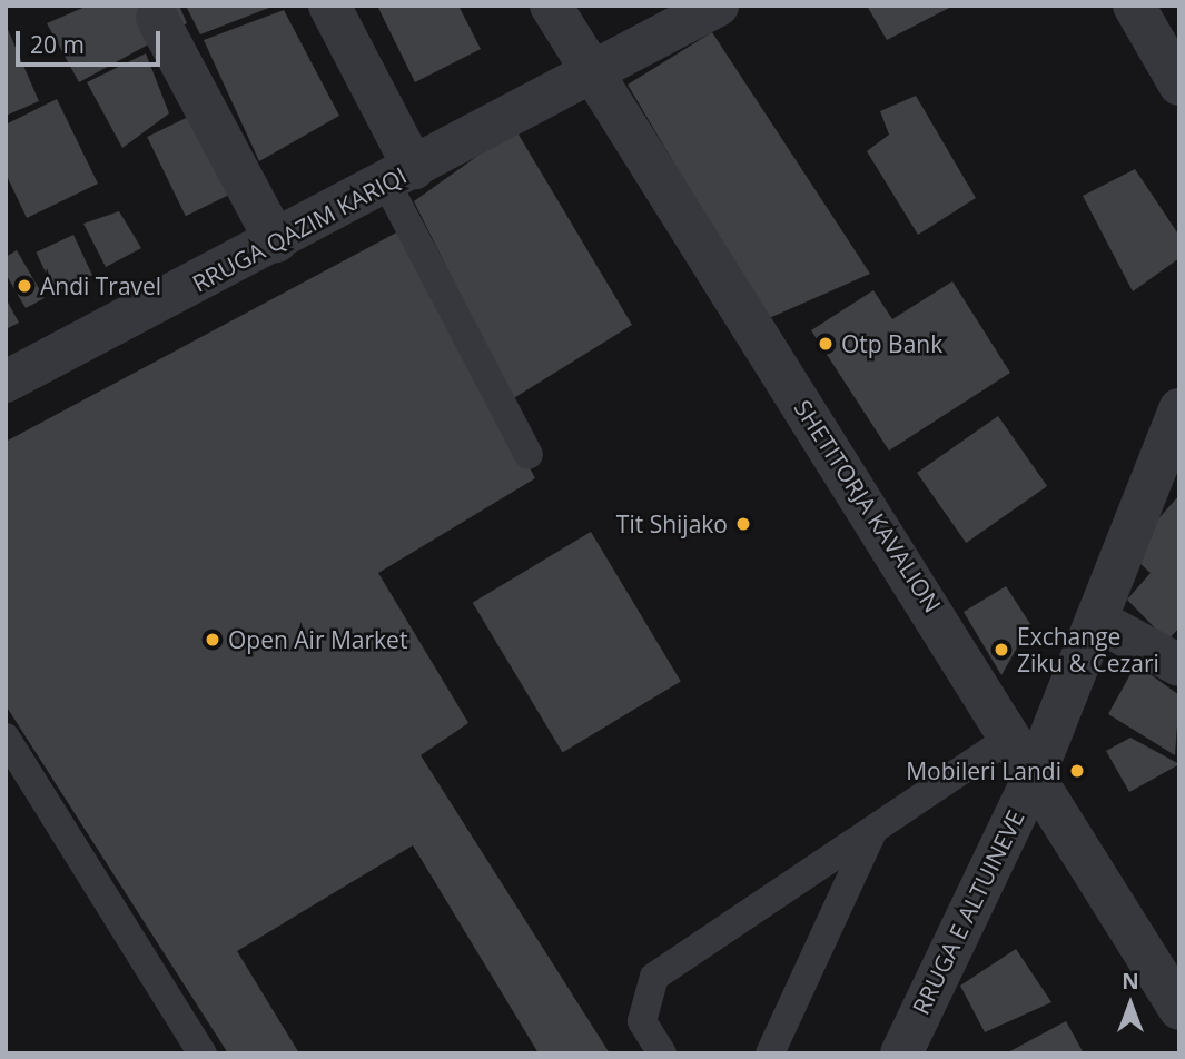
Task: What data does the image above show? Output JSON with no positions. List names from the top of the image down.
{
  "streets": {
    "street": ["RRUGA QAZIM KARIQI", "SHETITORJA KAVALION", "RRUGA E ALTUINEVE"]
  },
  "crossings": [
    ["RRUGA QAZIM KARIQI", "SHETITORJA KAVALION"],
    ["SHETITORJA KAVALION", "RRUGA E ALTUINEVE"]
  ],
  "places": [
    "Andi Travel",
    "Otp Bank",
    "Tit Shijako",
    "Open Air Market",
    "Exchange Ziku & Cezari",
    "Mobileri Landi"
  ],
  "scale_bar": "20 m",
  "north": "top"
}
